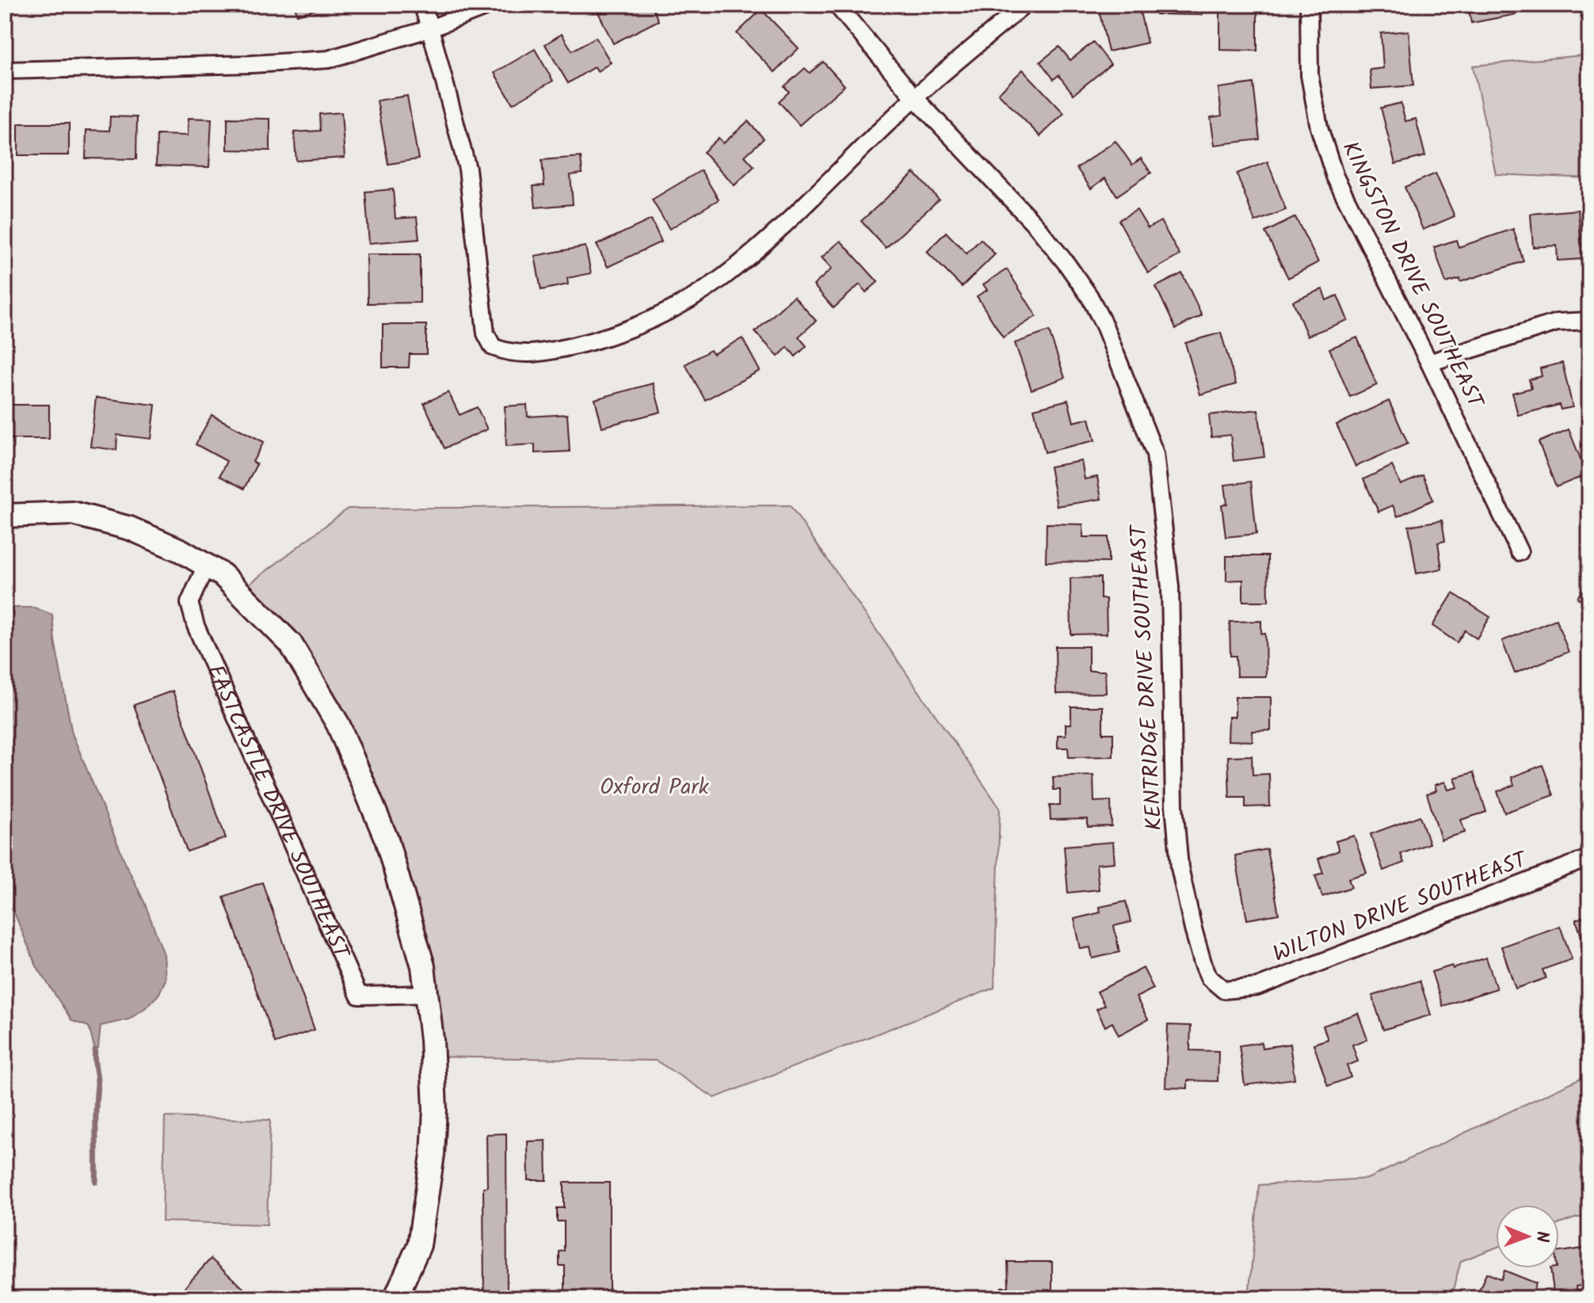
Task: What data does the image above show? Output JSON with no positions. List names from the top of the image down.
{
  "streets": {
    "street": [
      "KINGSTON DRIVE SOUTHEAST",
      "KENTRIDGE DRIVE SOUTHEAST",
      "EASTCASTLE DRIVE SOUTHEAST",
      "WILTON DRIVE SOUTHEAST"
    ]
  },
  "crossings": [
    ["KENTRIDGE DRIVE SOUTHEAST", "WILTON DRIVE SOUTHEAST"]
  ],
  "parks": ["Oxford Park"],
  "north": "right"
}
